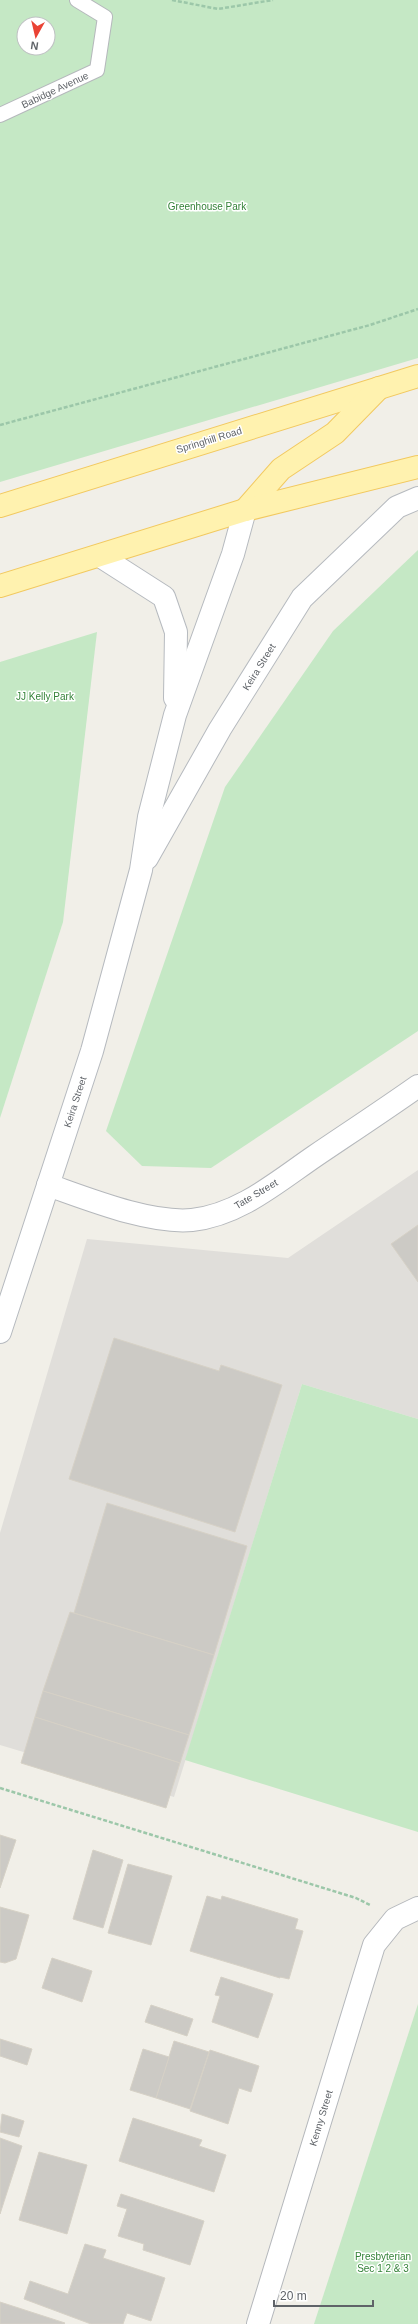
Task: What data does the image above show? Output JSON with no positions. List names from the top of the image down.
{
  "streets": {
    "main road": [
      "Springhill Road",
      "Keira Street",
      "Tate Street",
      "Kenny Street"
    ],
    "lane": ["Babidge Avenue"]
  },
  "crossings": [
    ["Keira Street", "Tate Street"]
  ],
  "parks": ["Greenhouse Park", "JJ Kelly Park", "Presbyterian Sec 1 2 & 3"],
  "scale_bar": "20 m",
  "north": "bottom"
}
